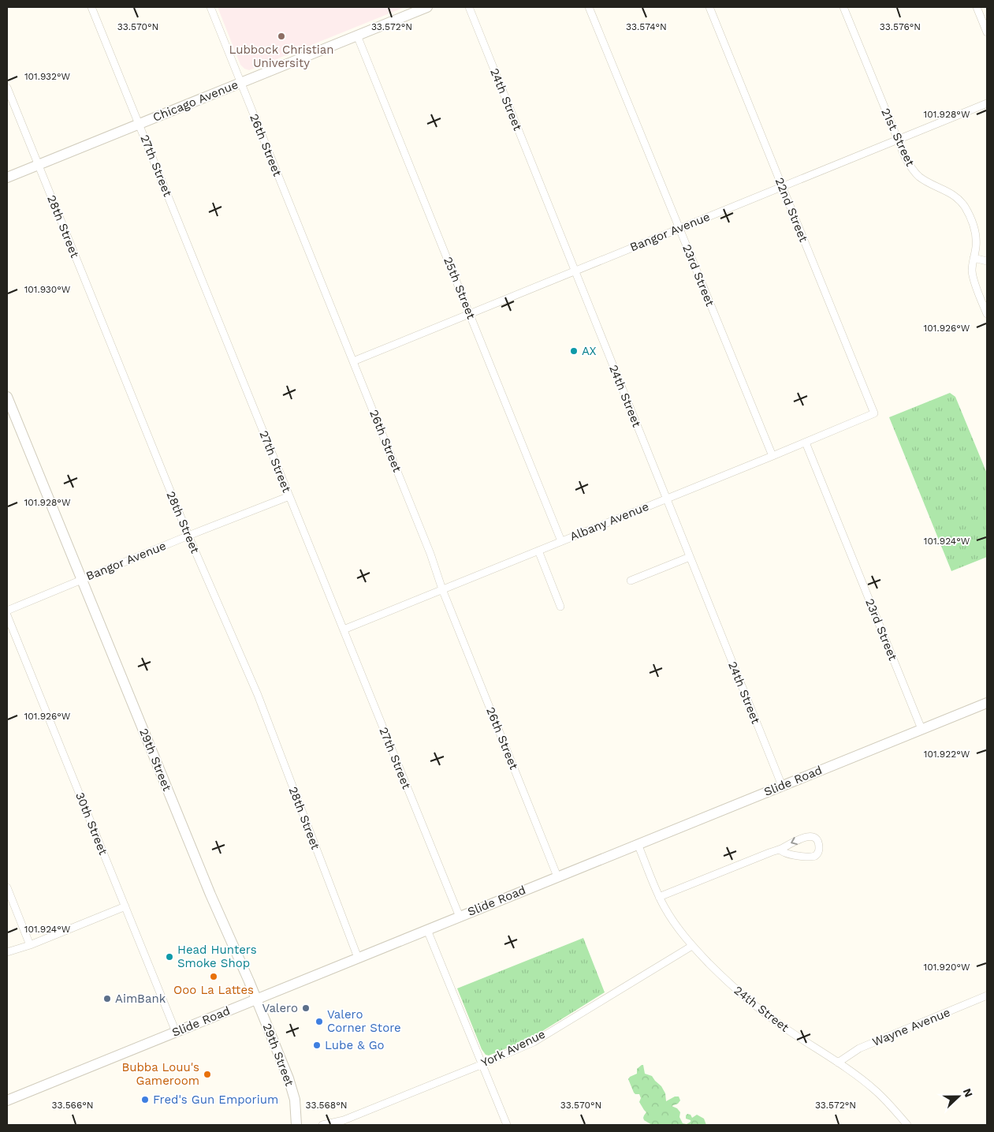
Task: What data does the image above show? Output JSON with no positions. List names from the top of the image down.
{
  "streets": {
    "street": [
      "24th Street",
      "Chicago Avenue",
      "21st Street",
      "26th Street",
      "27th Street",
      "22nd Street",
      "28th Street",
      "Bangor Avenue",
      "23rd Street",
      "25th Street",
      "Albany Avenue",
      "29th Street",
      "Slide Road",
      "30th Street",
      "Wayne Avenue",
      "York Avenue"
    ]
  },
  "crossings": [
    ["24th Street", "Bangor Avenue"],
    ["24th Street", "Albany Avenue"],
    ["24th Street", "Slide Road"],
    ["24th Street", "Wayne Avenue"],
    ["24th Street", "York Avenue"],
    ["Chicago Avenue", "26th Street"],
    ["Chicago Avenue", "27th Street"],
    ["Chicago Avenue", "28th Street"],
    ["Chicago Avenue", "25th Street"],
    ["21st Street", "Bangor Avenue"],
    ["26th Street", "Bangor Avenue"],
    ["26th Street", "Albany Avenue"],
    ["26th Street", "Slide Road"],
    ["27th Street", "Bangor Avenue"],
    ["27th Street", "Albany Avenue"],
    ["27th Street", "Slide Road"],
    ["22nd Street", "Bangor Avenue"],
    ["22nd Street", "Albany Avenue"],
    ["28th Street", "Bangor Avenue"],
    ["28th Street", "Slide Road"],
    ["Bangor Avenue", "23rd Street"],
    ["Bangor Avenue", "25th Street"],
    ["Bangor Avenue", "29th Street"],
    ["23rd Street", "Albany Avenue"],
    ["23rd Street", "Slide Road"],
    ["25th Street", "Albany Avenue"],
    ["29th Street", "Slide Road"],
    ["Slide Road", "30th Street"]
  ],
  "places": [
    "Lubbock Christian University",
    "AX",
    "Head Hunters Smoke Shop",
    "Ooo La Lattes",
    "AimBank",
    "Valero",
    "Valero Corner Store",
    "Lube & Go",
    "Bubba Louu's Gameroom",
    "Fred's Gun Emporium"
  ],
  "north": "right",
  "coordinates": [
    "33.570°N",
    "33.572°N",
    "33.574°N",
    "33.576°N",
    "101.932°W",
    "101.928°W",
    "101.930°W",
    "101.926°W",
    "101.924°W",
    "101.922°W",
    "101.920°W",
    "33.566°N",
    "33.568°N"
  ]
}
